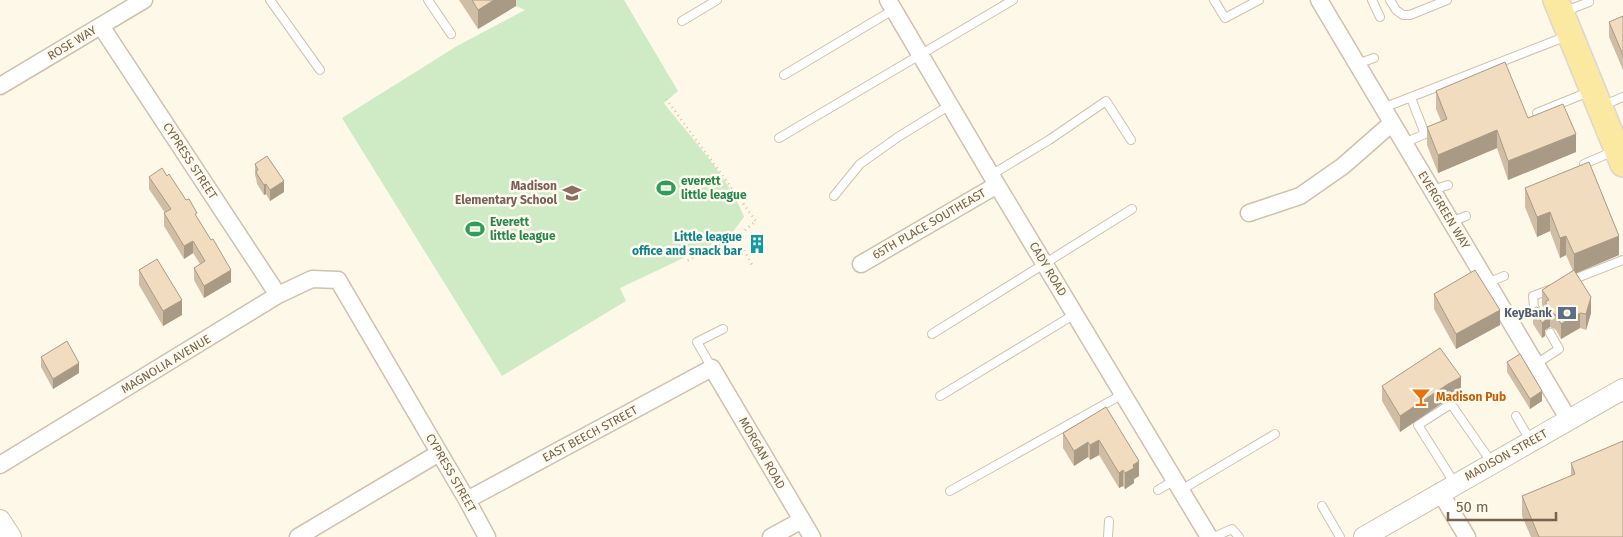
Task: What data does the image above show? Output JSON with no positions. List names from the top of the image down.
{
  "streets": {
    "street": [
      "ROSE WAY",
      "CYPRESS STREET",
      "EVERGREEN WAY",
      "65TH PLACE SOUTHEAST",
      "CADY ROAD",
      "MAGNOLIA AVENUE",
      "EAST BEECH STREET",
      "MORGAN ROAD",
      "MADISON STREET"
    ]
  },
  "crossings": [
    ["ROSE WAY", "CYPRESS STREET"],
    ["CYPRESS STREET", "MAGNOLIA AVENUE"],
    ["CYPRESS STREET", "EAST BEECH STREET"],
    ["EVERGREEN WAY", "MADISON STREET"],
    ["65TH PLACE SOUTHEAST", "CADY ROAD"],
    ["EAST BEECH STREET", "MORGAN ROAD"]
  ],
  "places": {
    "sports": ["everett little league", "Everett little league"],
    "school or university": ["Madison Elementary School"],
    "building": ["Little league office and snack bar"],
    "bank": ["KeyBank"],
    "bar": ["Madison Pub"]
  },
  "scale_bar": "50 m"
}
